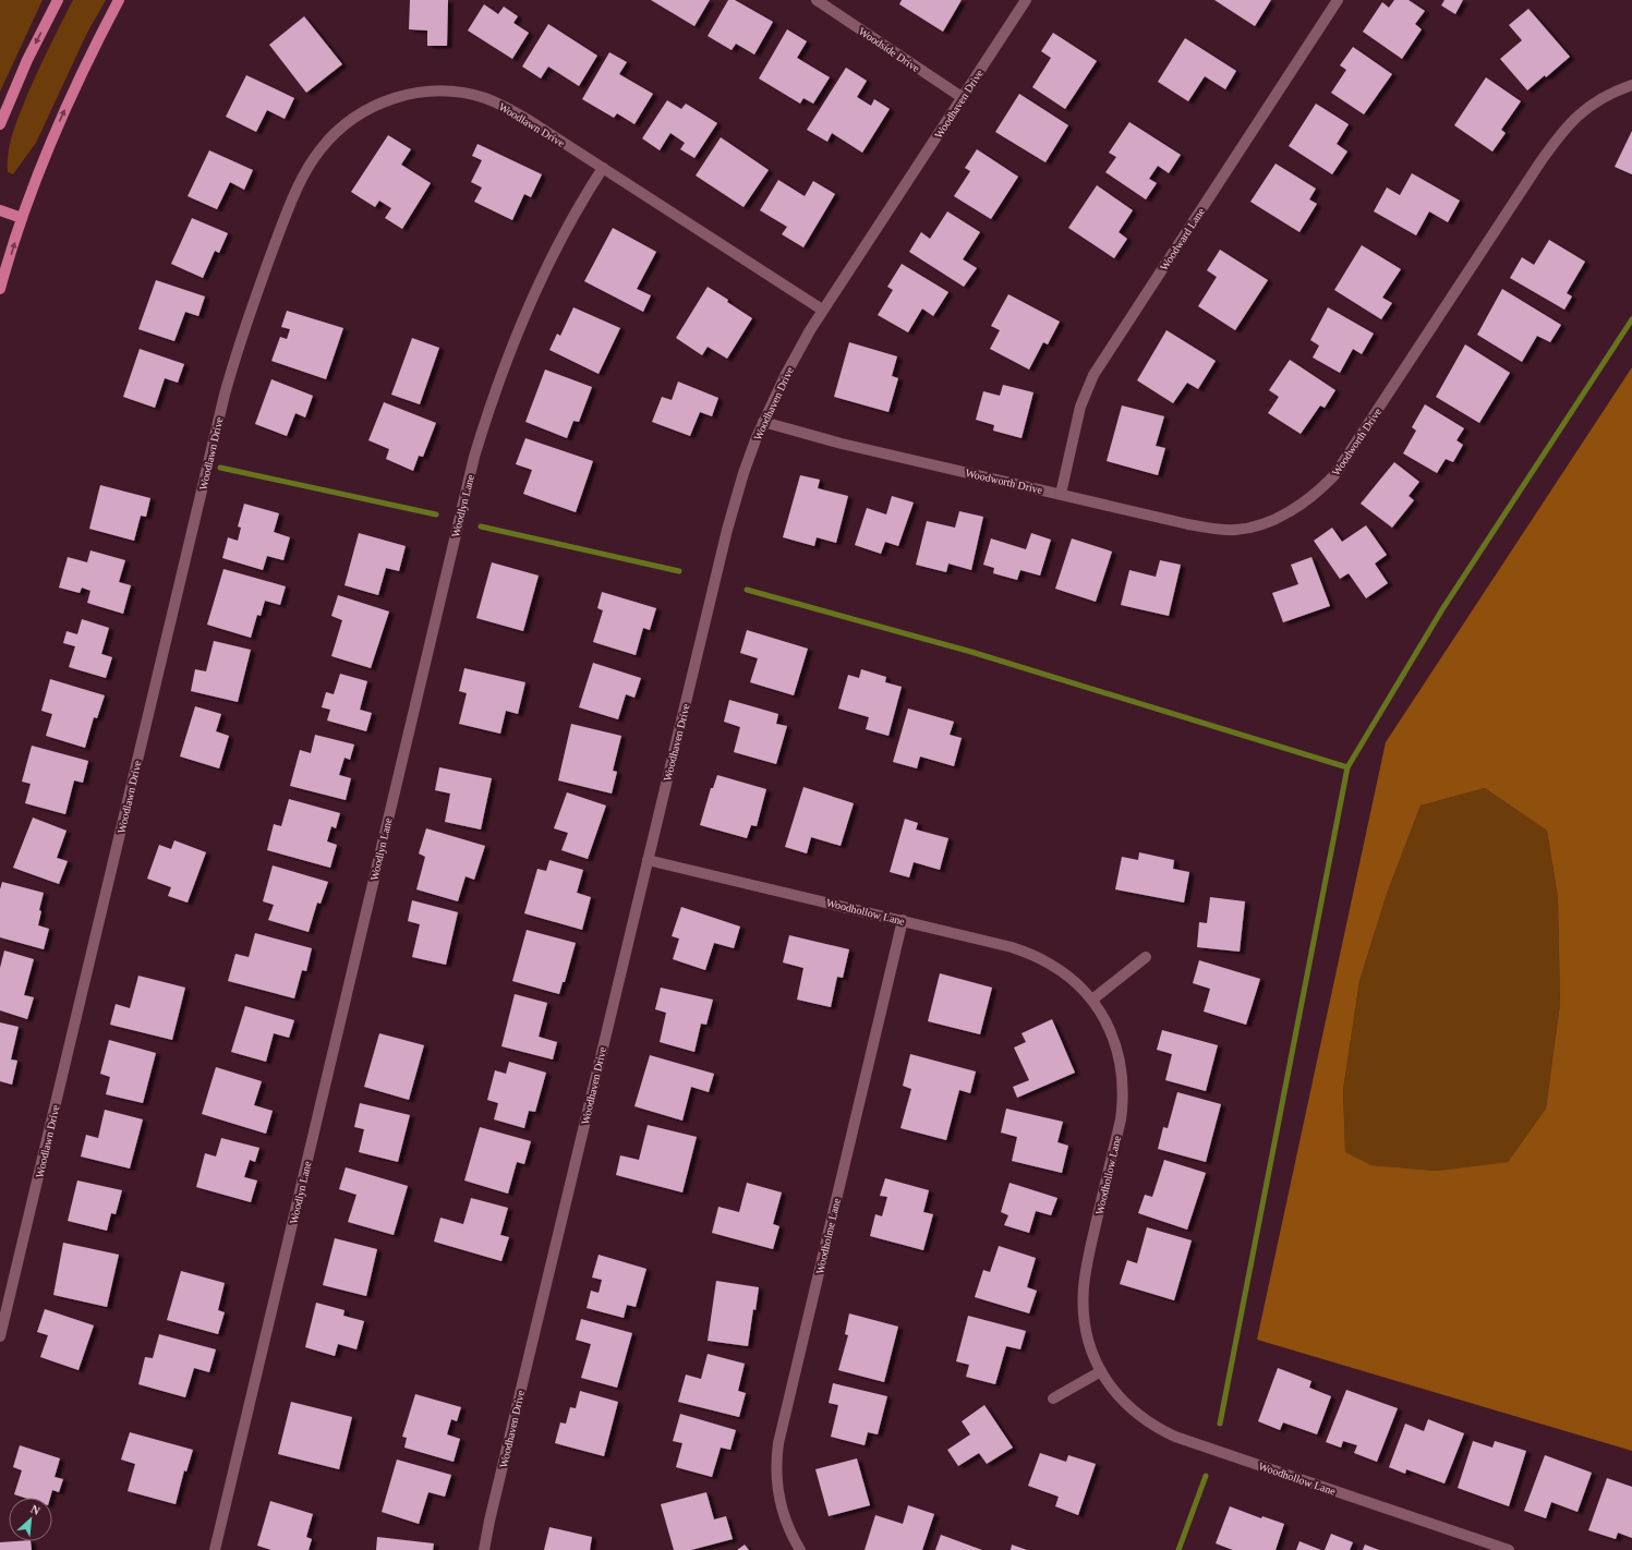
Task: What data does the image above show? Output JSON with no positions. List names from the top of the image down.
{
  "streets": {
    "street": [
      "Woodside Drive",
      "Woodhaven Drive",
      "Woodlawn Drive",
      "Woodward Lane",
      "Woodworth Drive",
      "Woodlyn Lane",
      "Woodhollow Lane",
      "Woodholme Lane"
    ]
  },
  "crossings": [
    ["Woodside Drive", "Woodhaven Drive"],
    ["Woodhaven Drive", "Woodlawn Drive"],
    ["Woodhaven Drive", "Woodworth Drive"],
    ["Woodhaven Drive", "Woodhollow Lane"],
    ["Woodlawn Drive", "Woodlyn Lane"],
    ["Woodward Lane", "Woodworth Drive"],
    ["Woodhollow Lane", "Woodholme Lane"]
  ],
  "north": "top right"
}
